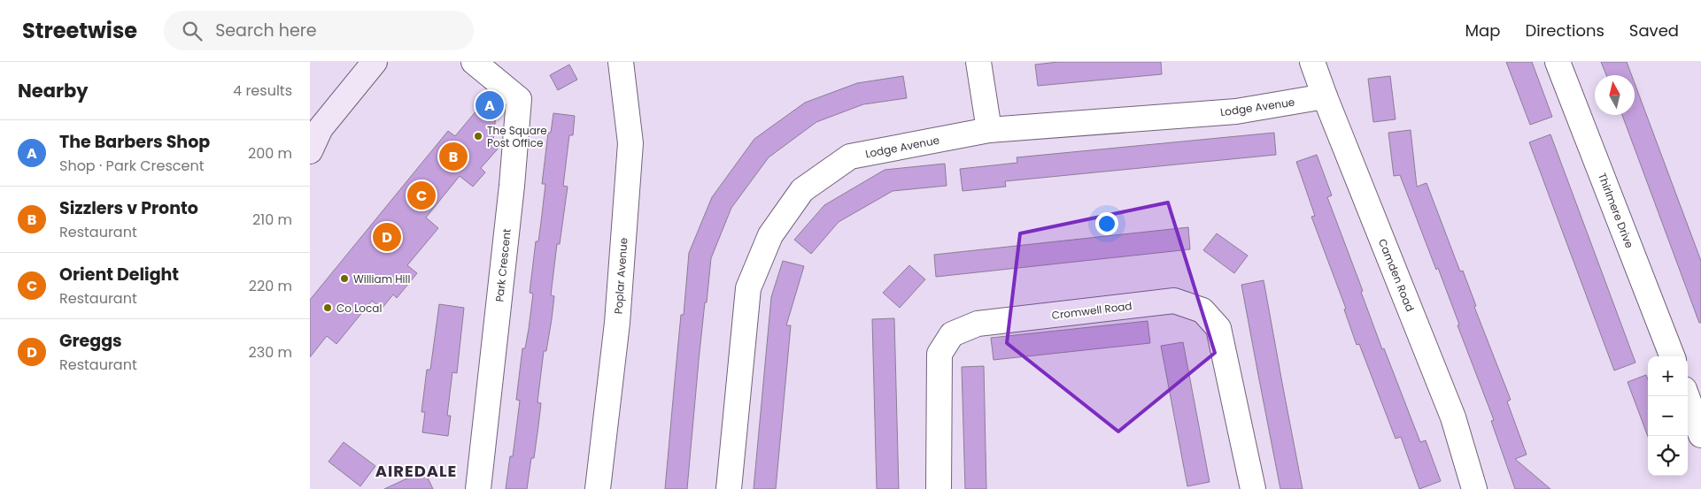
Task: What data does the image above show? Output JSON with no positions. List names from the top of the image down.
{
  "streets": {
    "street": [
      "Lodge Avenue",
      "Thirlmere Drive",
      "Park Crescent",
      "Camden Road",
      "Poplar Avenue",
      "Cromwell Road"
    ]
  },
  "crossings": [
    ["Lodge Avenue", "Camden Road"]
  ],
  "districts": ["AIREDALE"],
  "places": ["The Square Post Office", "William Hill", "Co Local"],
  "north": "top",
  "page": {
    "header": "Streetwise",
    "search": "Search here",
    "nav": ["Map", "Directions", "Saved"],
    "heading": ["Nearby", "4 results"],
    "pins": [
      "A",
      "B",
      "C",
      "D"
    ],
    "list": [
      {
        "mark": "A",
        "name": "The Barbers Shop",
        "note": "Shop · Park Crescent",
        "value": "200 m"
      },
      {
        "mark": "B",
        "name": "Sizzlers v Pronto",
        "note": "Restaurant",
        "value": "210 m"
      },
      {
        "mark": "C",
        "name": "Orient Delight",
        "note": "Restaurant",
        "value": "220 m"
      },
      {
        "mark": "D",
        "name": "Greggs",
        "note": "Restaurant",
        "value": "230 m"
      }
    ],
    "map_buttons": ["+", "−"]
  }
}
